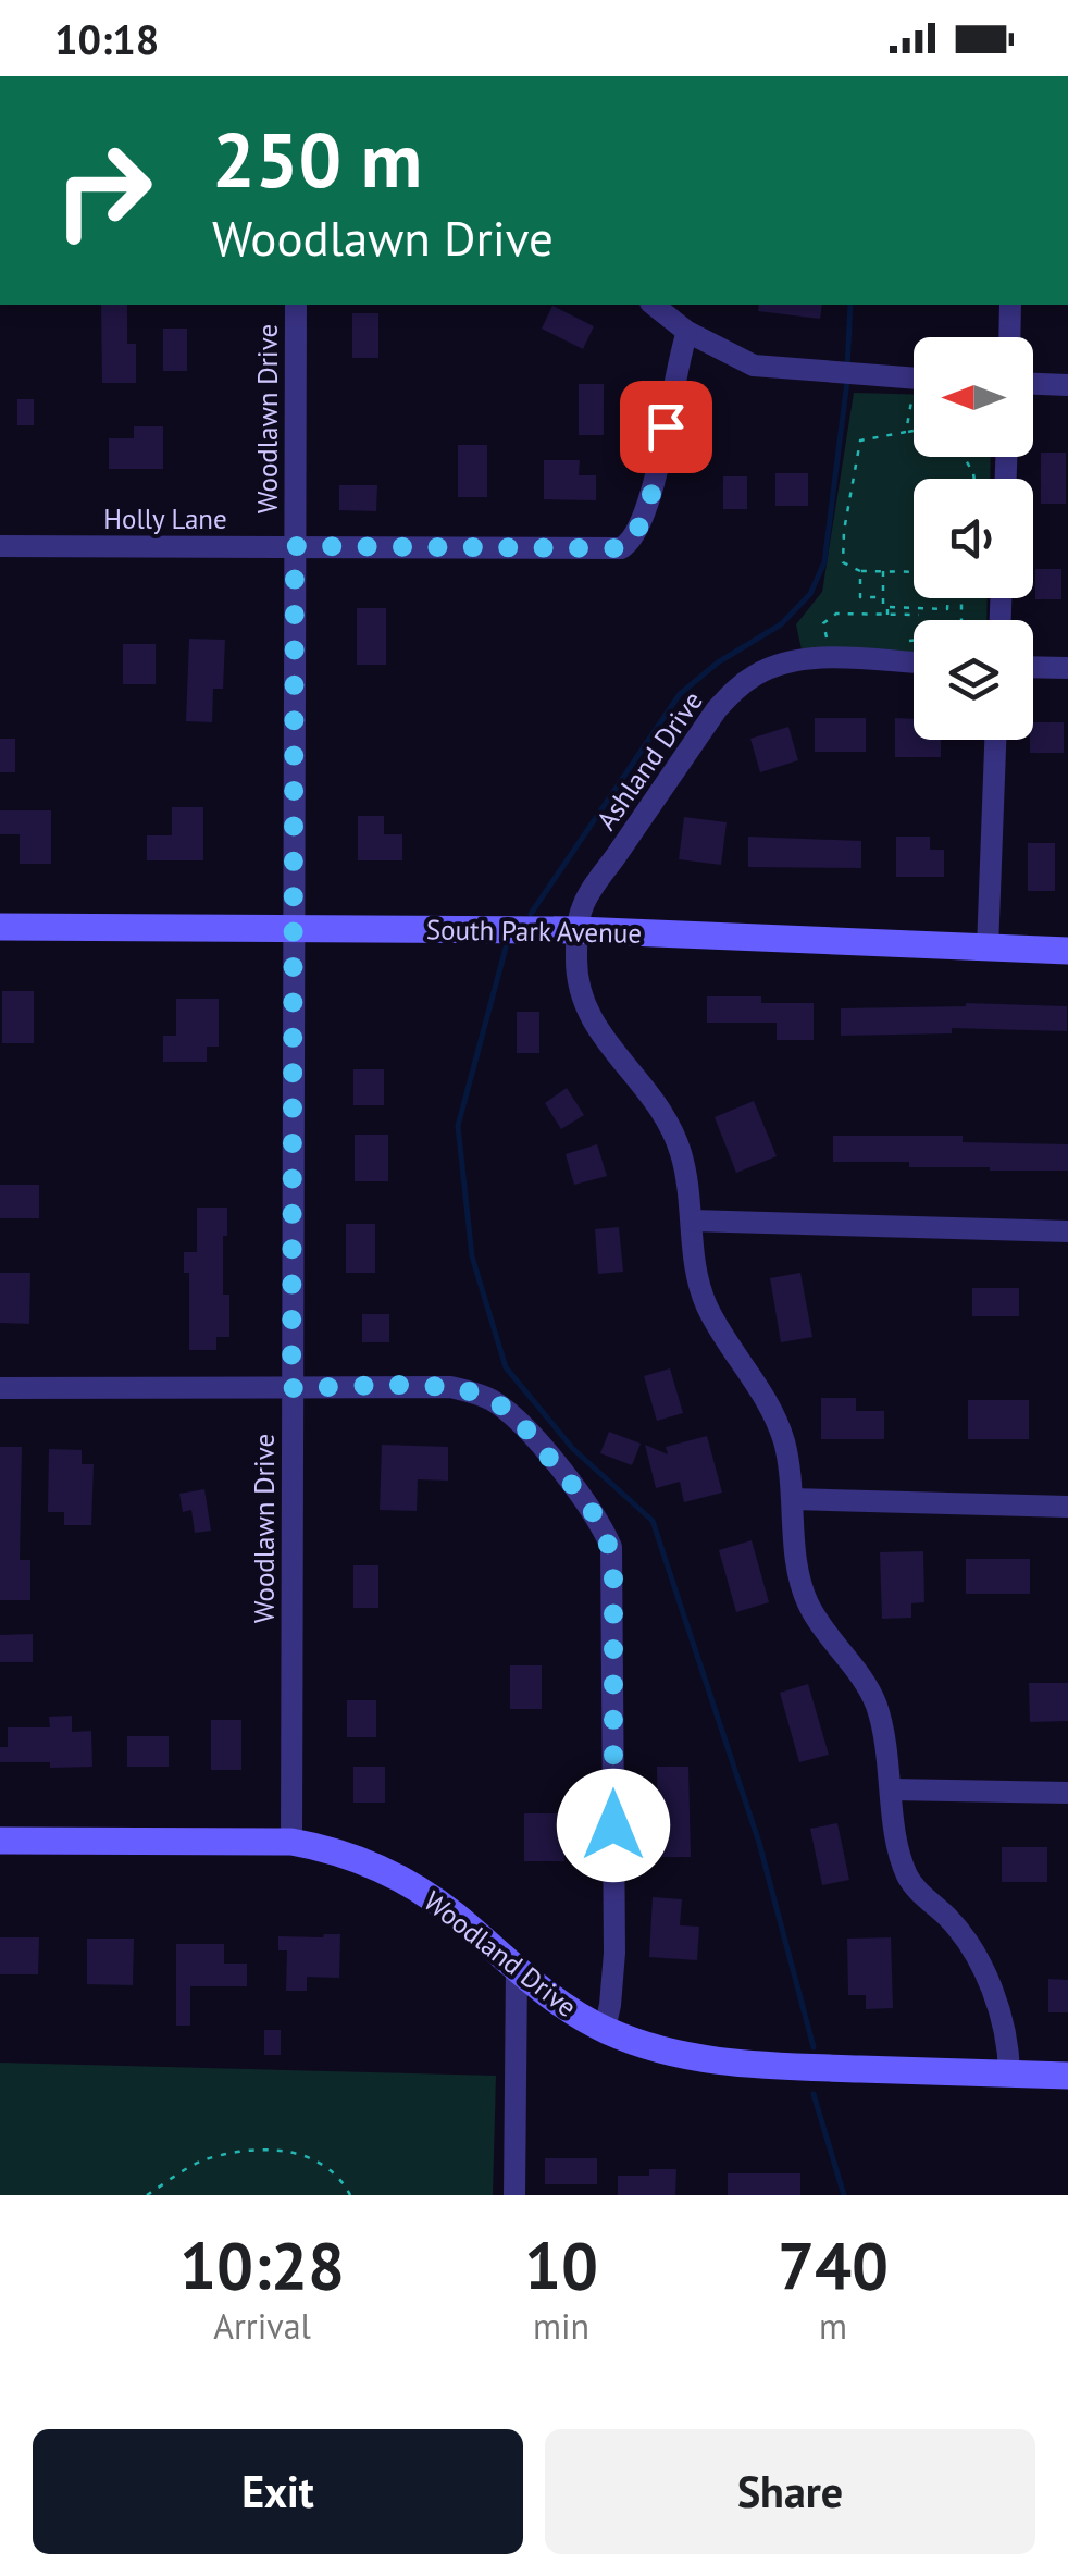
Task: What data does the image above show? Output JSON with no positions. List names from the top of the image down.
{
  "streets": {
    "main road": ["South Park Avenue", "Woodland Drive"],
    "street": ["Woodlawn Drive", "Holly Lane", "Ashland Drive"]
  },
  "crossings": [
    ["Woodlawn Drive", "Holly Lane"],
    ["Woodlawn Drive", "South Park Avenue"],
    ["Woodlawn Drive", "Woodland Drive"],
    ["Ashland Drive", "South Park Avenue"]
  ],
  "north": "left",
  "page": {
    "status": "10:18",
    "turn": ["250 m", "Woodlawn Drive"],
    "eta": [
      "10:28",
      "Arrival",
      "10",
      "min",
      "740",
      "m"
    ],
    "buttons": ["Exit", "Share"]
  }
}
